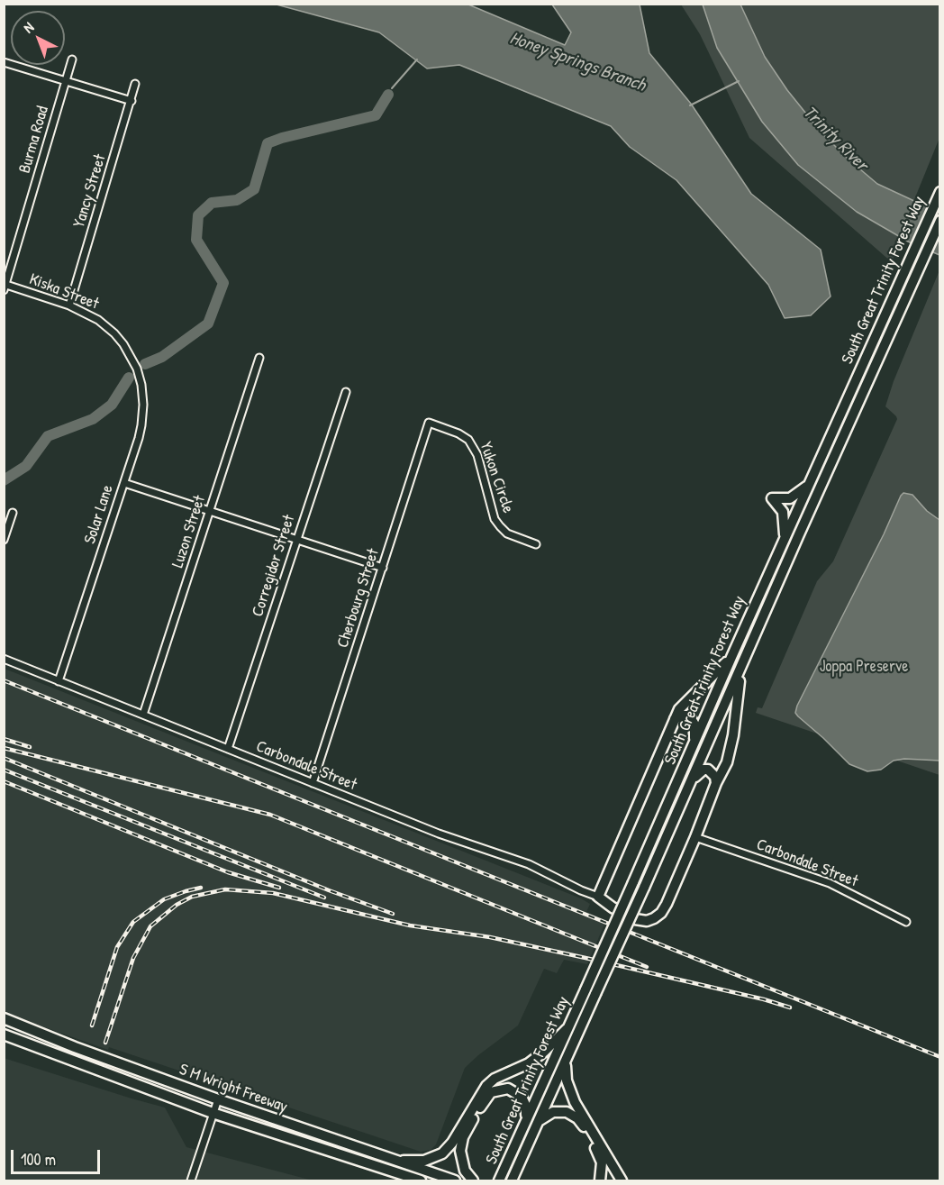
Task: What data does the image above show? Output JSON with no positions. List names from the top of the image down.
{
  "streets": {
    "main road": ["South Great Trinity Forest Way", "S M Wright Freeway"],
    "street": [
      "Burma Road",
      "Yancy Street",
      "Kiska Street",
      "Yukon Circle",
      "Solar Lane",
      "Luzon Street",
      "Corregidor Street",
      "Cherbourg Street",
      "Carbondale Street"
    ]
  },
  "crossings": [
    ["Burma Road", "Kiska Street"],
    ["Yancy Street", "Kiska Street"],
    ["Kiska Street", "Solar Lane"],
    ["Yukon Circle", "Cherbourg Street"],
    ["Solar Lane", "Carbondale Street"],
    ["Luzon Street", "Carbondale Street"],
    ["Corregidor Street", "Carbondale Street"],
    ["Cherbourg Street", "Carbondale Street"]
  ],
  "water": ["Honey Springs Branch", "Trinity River"],
  "parks": ["Joppa Preserve"],
  "scale_bar": "100 m",
  "north": "top left"
}
